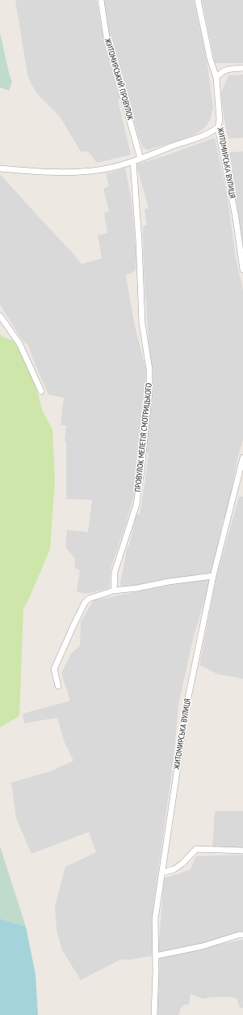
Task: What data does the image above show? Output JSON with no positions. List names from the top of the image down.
{
  "streets": {
    "street": ["ЖИТОМИРСЬКИЙ ПРОВУЛОК", "ЖИТОМИРСЬКА ВУЛИЦЯ", "ПРОВУЛОК МЕЛЕТІЯ СМОТРИЦЬКОГО"]
  }
}
